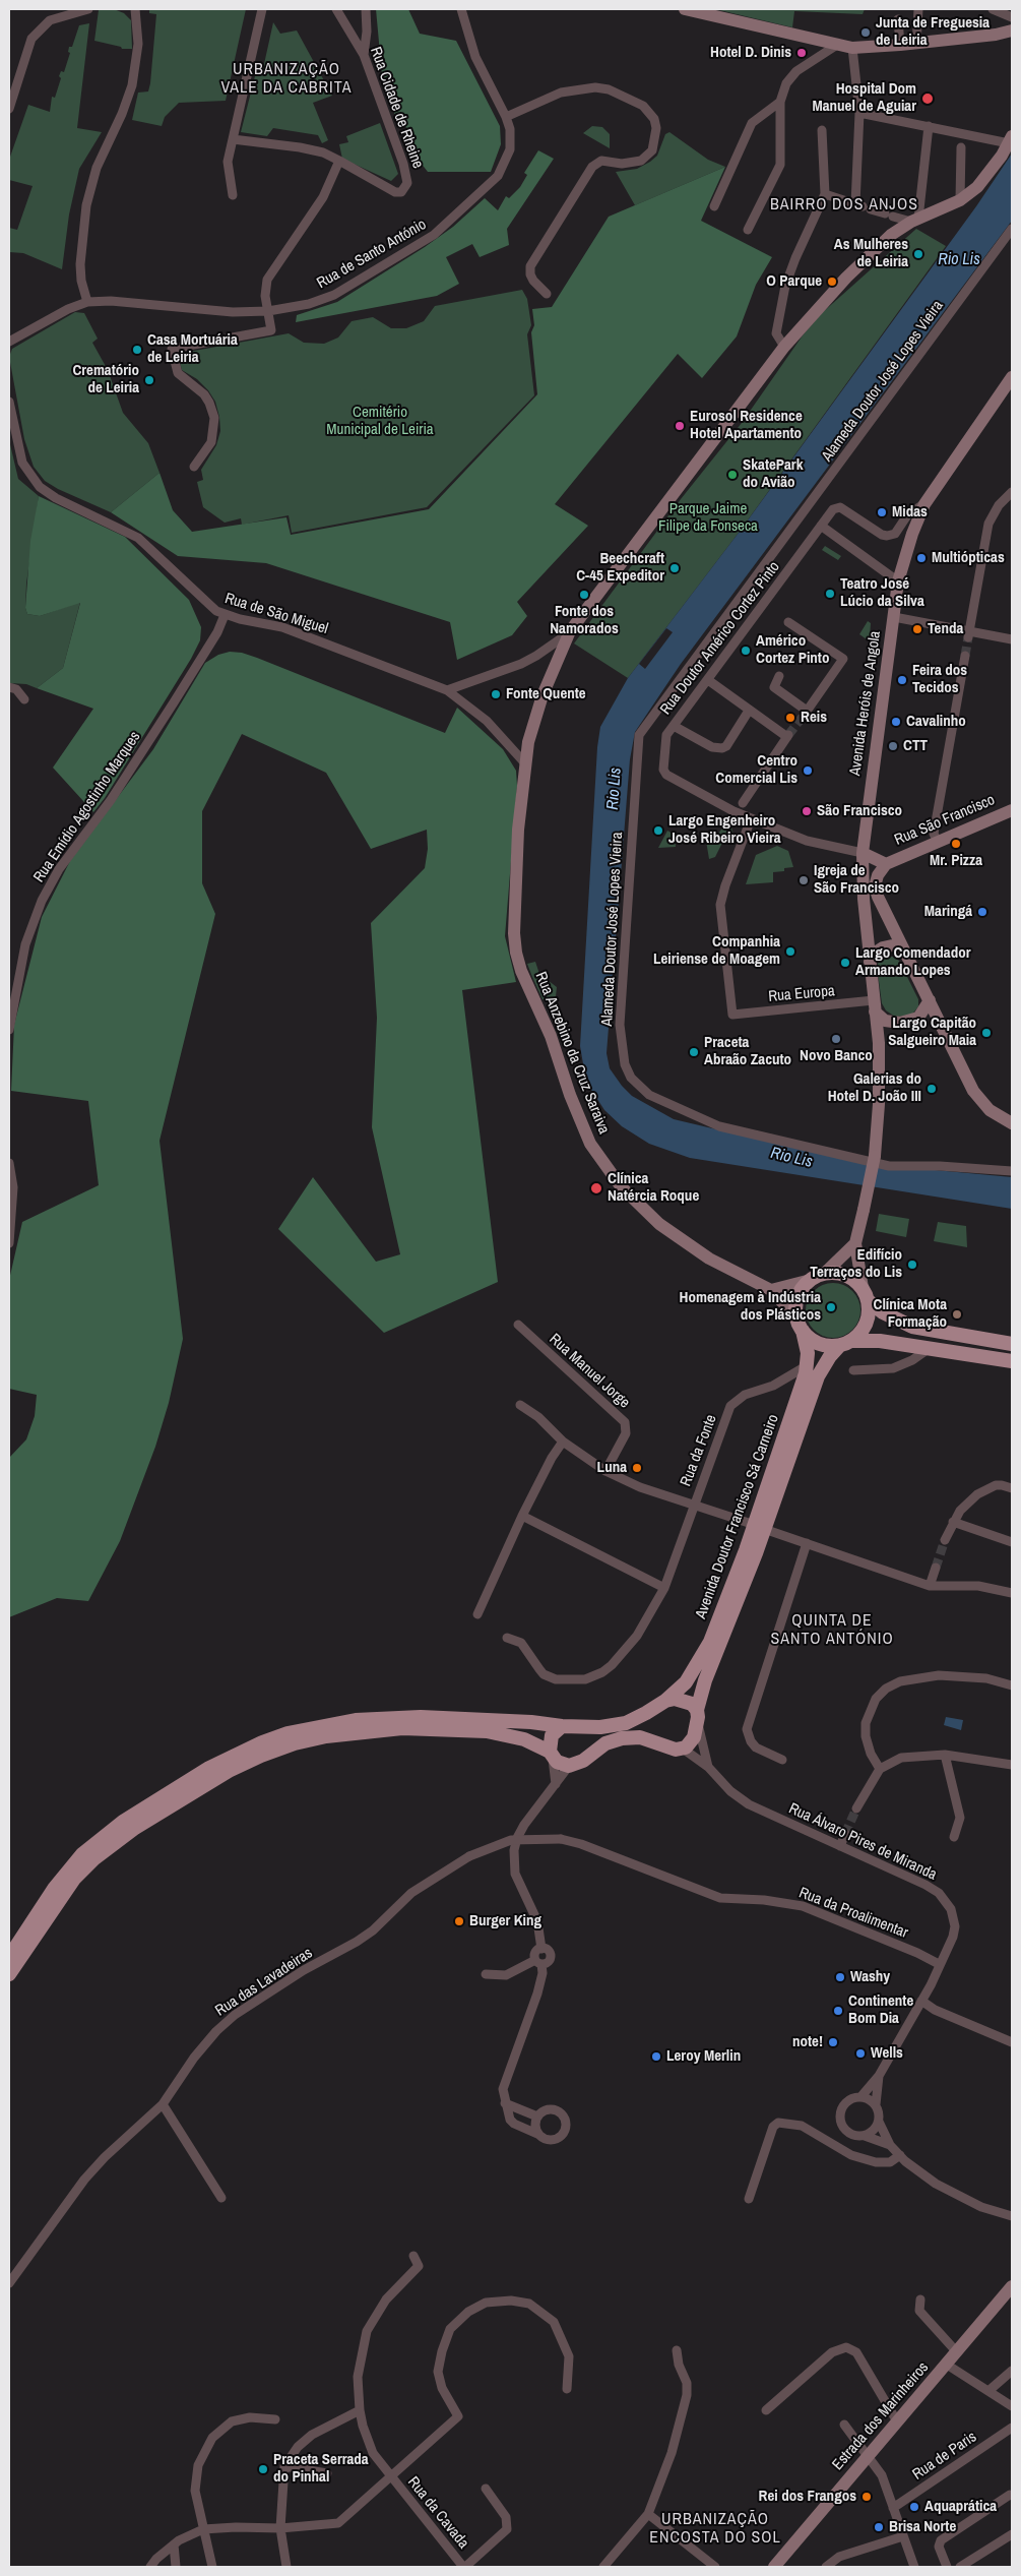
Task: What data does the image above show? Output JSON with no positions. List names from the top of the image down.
{
  "streets": {
    "main road": ["Avenida Doutor Francisco Sá Carneiro"],
    "street": [
      "Rua Cidade de Rheine",
      "Rua de Santo António",
      "Alameda Doutor José Lopes Vieira",
      "Rua de São Miguel",
      "Rua Doutor Américo Cortez Pinto",
      "Avenida Heróis de Angola",
      "Rua Emídio Agostinho Marques",
      "Rua São Francisco",
      "Rua Europa",
      "Rua Anzebino da Cruz Saraiva",
      "Rua Manuel Jorge",
      "Rua da Fonte",
      "Rua Álvaro Pires de Miranda",
      "Rua da Proalimentar",
      "Rua das Lavadeiras",
      "Estrada dos Marinheiros",
      "Rua de Paris",
      "Rua da Cavada"
    ]
  },
  "crossings": [
    ["Rua de São Miguel", "Rua Emídio Agostinho Marques"],
    ["Rua de São Miguel", "Rua Anzebino da Cruz Saraiva"],
    ["Rua Doutor Américo Cortez Pinto", "Avenida Heróis de Angola"],
    ["Rua Doutor Américo Cortez Pinto", "Rua São Francisco"],
    ["Avenida Heróis de Angola", "Rua São Francisco"],
    ["Avenida Heróis de Angola", "Rua Europa"],
    ["Rua São Francisco", "Rua Europa"],
    ["Rua Anzebino da Cruz Saraiva", "Avenida Doutor Francisco Sá Carneiro"],
    ["Rua da Fonte", "Avenida Doutor Francisco Sá Carneiro"],
    ["Rua Álvaro Pires de Miranda", "Rua da Proalimentar"],
    ["Rua da Proalimentar", "Rua das Lavadeiras"]
  ],
  "districts": [
    "URBANIZAÇÃO VALE DA CABRITA",
    "BAIRRO DOS ANJOS",
    "QUINTA DE SANTO ANTÓNIO",
    "URBANIZAÇÃO ENCOSTA DO SOL"
  ],
  "water": ["Rio Lis"],
  "parks": ["Cemitério Municipal de Leiria", "Parque Jaime Filipe da Fonseca"],
  "places": [
    "Junta de Freguesia de Leiria",
    "Hotel D. Dinis",
    "Hospital Dom Manuel de Aguiar",
    "As Mulheres de Leiria",
    "O Parque",
    "Casa Mortuária de Leiria",
    "Crematório de Leiria",
    "Eurosol Residence Hotel Apartamento",
    "SkatePark do Avião",
    "Midas",
    "Multiópticas",
    "Beechcraft C-45 Expeditor",
    "Teatro José Lúcio da Silva",
    "Fonte dos Namorados",
    "Tenda",
    "Américo Cortez Pinto",
    "Feira dos Tecidos",
    "Fonte Quente",
    "Reis",
    "Cavalinho",
    "CTT",
    "Centro Comercial Lis",
    "São Francisco",
    "Largo Engenheiro José Ribeiro Vieira",
    "Mr. Pizza",
    "Igreja de São Francisco",
    "Maringá",
    "Companhia Leiriense de Moagem",
    "Largo Comendador Armando Lopes",
    "Largo Capitão Salgueiro Maia",
    "Novo Banco",
    "Praceta Abraão Zacuto",
    "Galerias do Hotel D. João III",
    "Clínica Natércia Roque",
    "Edifício Terraços do Lis",
    "Homenagem à Indústria dos Plásticos",
    "Clínica Mota Formação",
    "Luna",
    "Burger King",
    "Washy",
    "Continente Bom Dia",
    "note!",
    "Wells",
    "Leroy Merlin",
    "Praceta Serrada do Pinhal",
    "Rei dos Frangos",
    "Aquaprática",
    "Brisa Norte"
  ]
}
